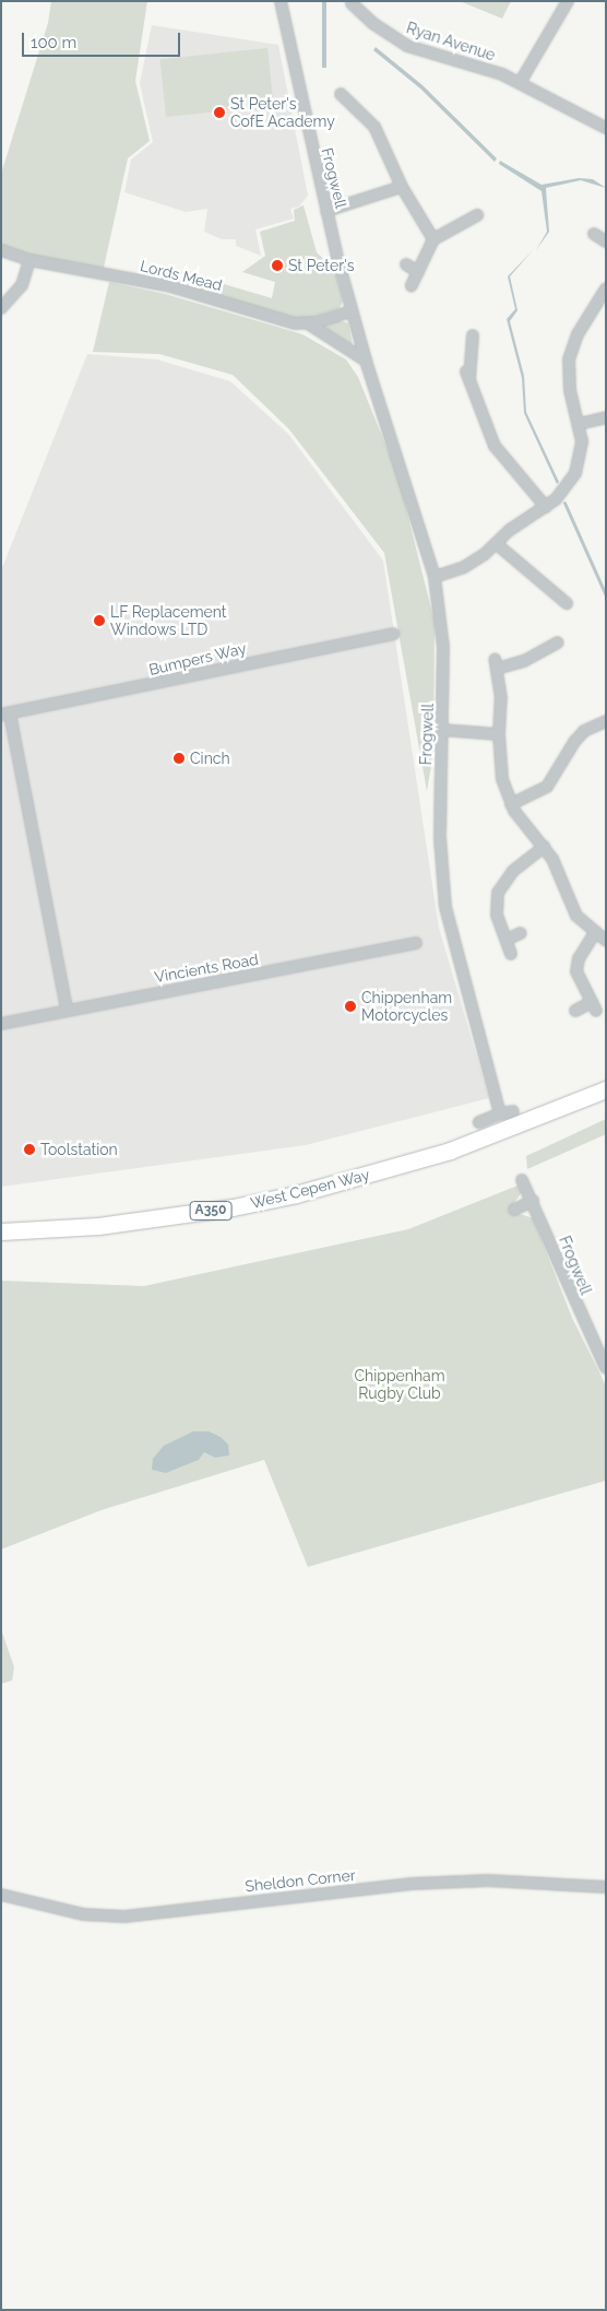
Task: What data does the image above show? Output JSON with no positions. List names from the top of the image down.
{
  "streets": {
    "highway": ["West Cepen Way", "A350"],
    "street": [
      "Ryan Avenue",
      "Frogwell",
      "Lords Mead",
      "Bumpers Way",
      "Vincients Road",
      "Sheldon Corner"
    ]
  },
  "crossings": [
    ["Frogwell", "Lords Mead"],
    ["Bumpers Way", "Vincients Road"]
  ],
  "parks": ["Chippenham Rugby Club"],
  "places": [
    "St Peter's CofE Academy",
    "St Peter's",
    "LF Replacement Windows LTD",
    "Cinch",
    "Chippenham Motorcycles",
    "Toolstation"
  ],
  "scale_bar": "100 m"
}
